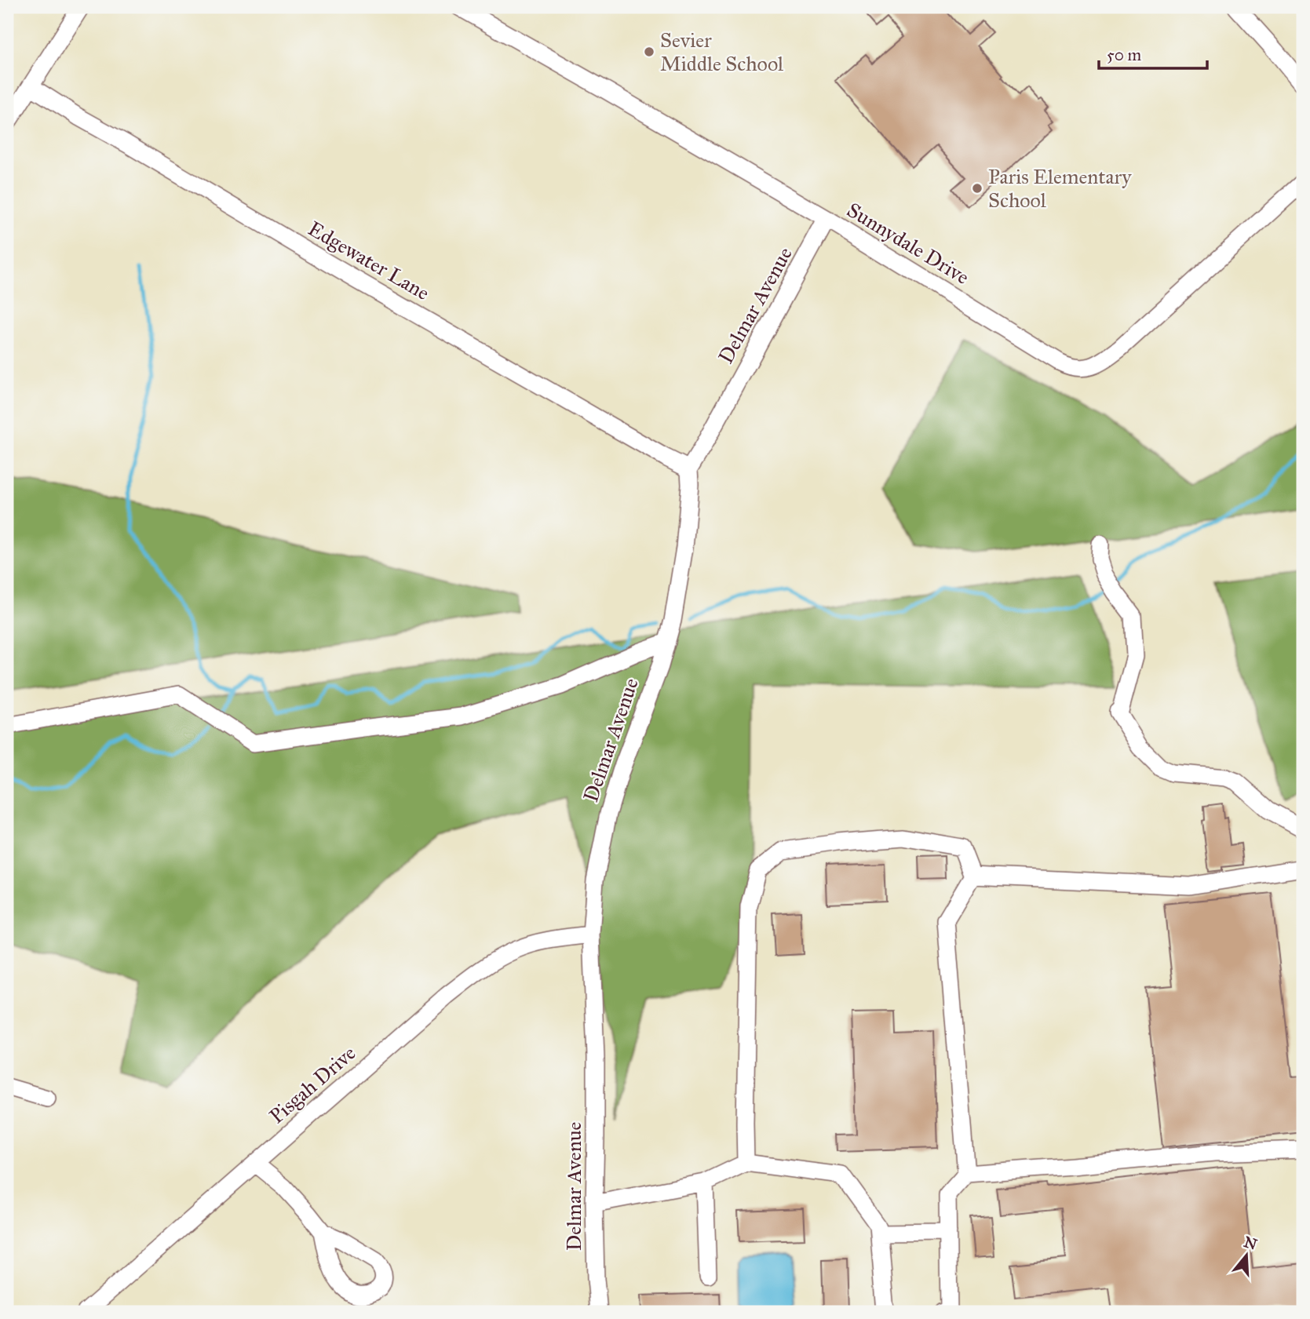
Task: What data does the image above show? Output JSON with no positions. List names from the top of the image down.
{
  "streets": {
    "street": [
      "Sunnydale Drive",
      "Edgewater Lane",
      "Delmar Avenue",
      "Pisgah Drive"
    ]
  },
  "crossings": [
    ["Sunnydale Drive", "Delmar Avenue"],
    ["Edgewater Lane", "Delmar Avenue"],
    ["Delmar Avenue", "Pisgah Drive"]
  ],
  "places": ["Sevier Middle School", "Paris Elementary School"],
  "scale_bar": "50 m",
  "north": "top"
}
